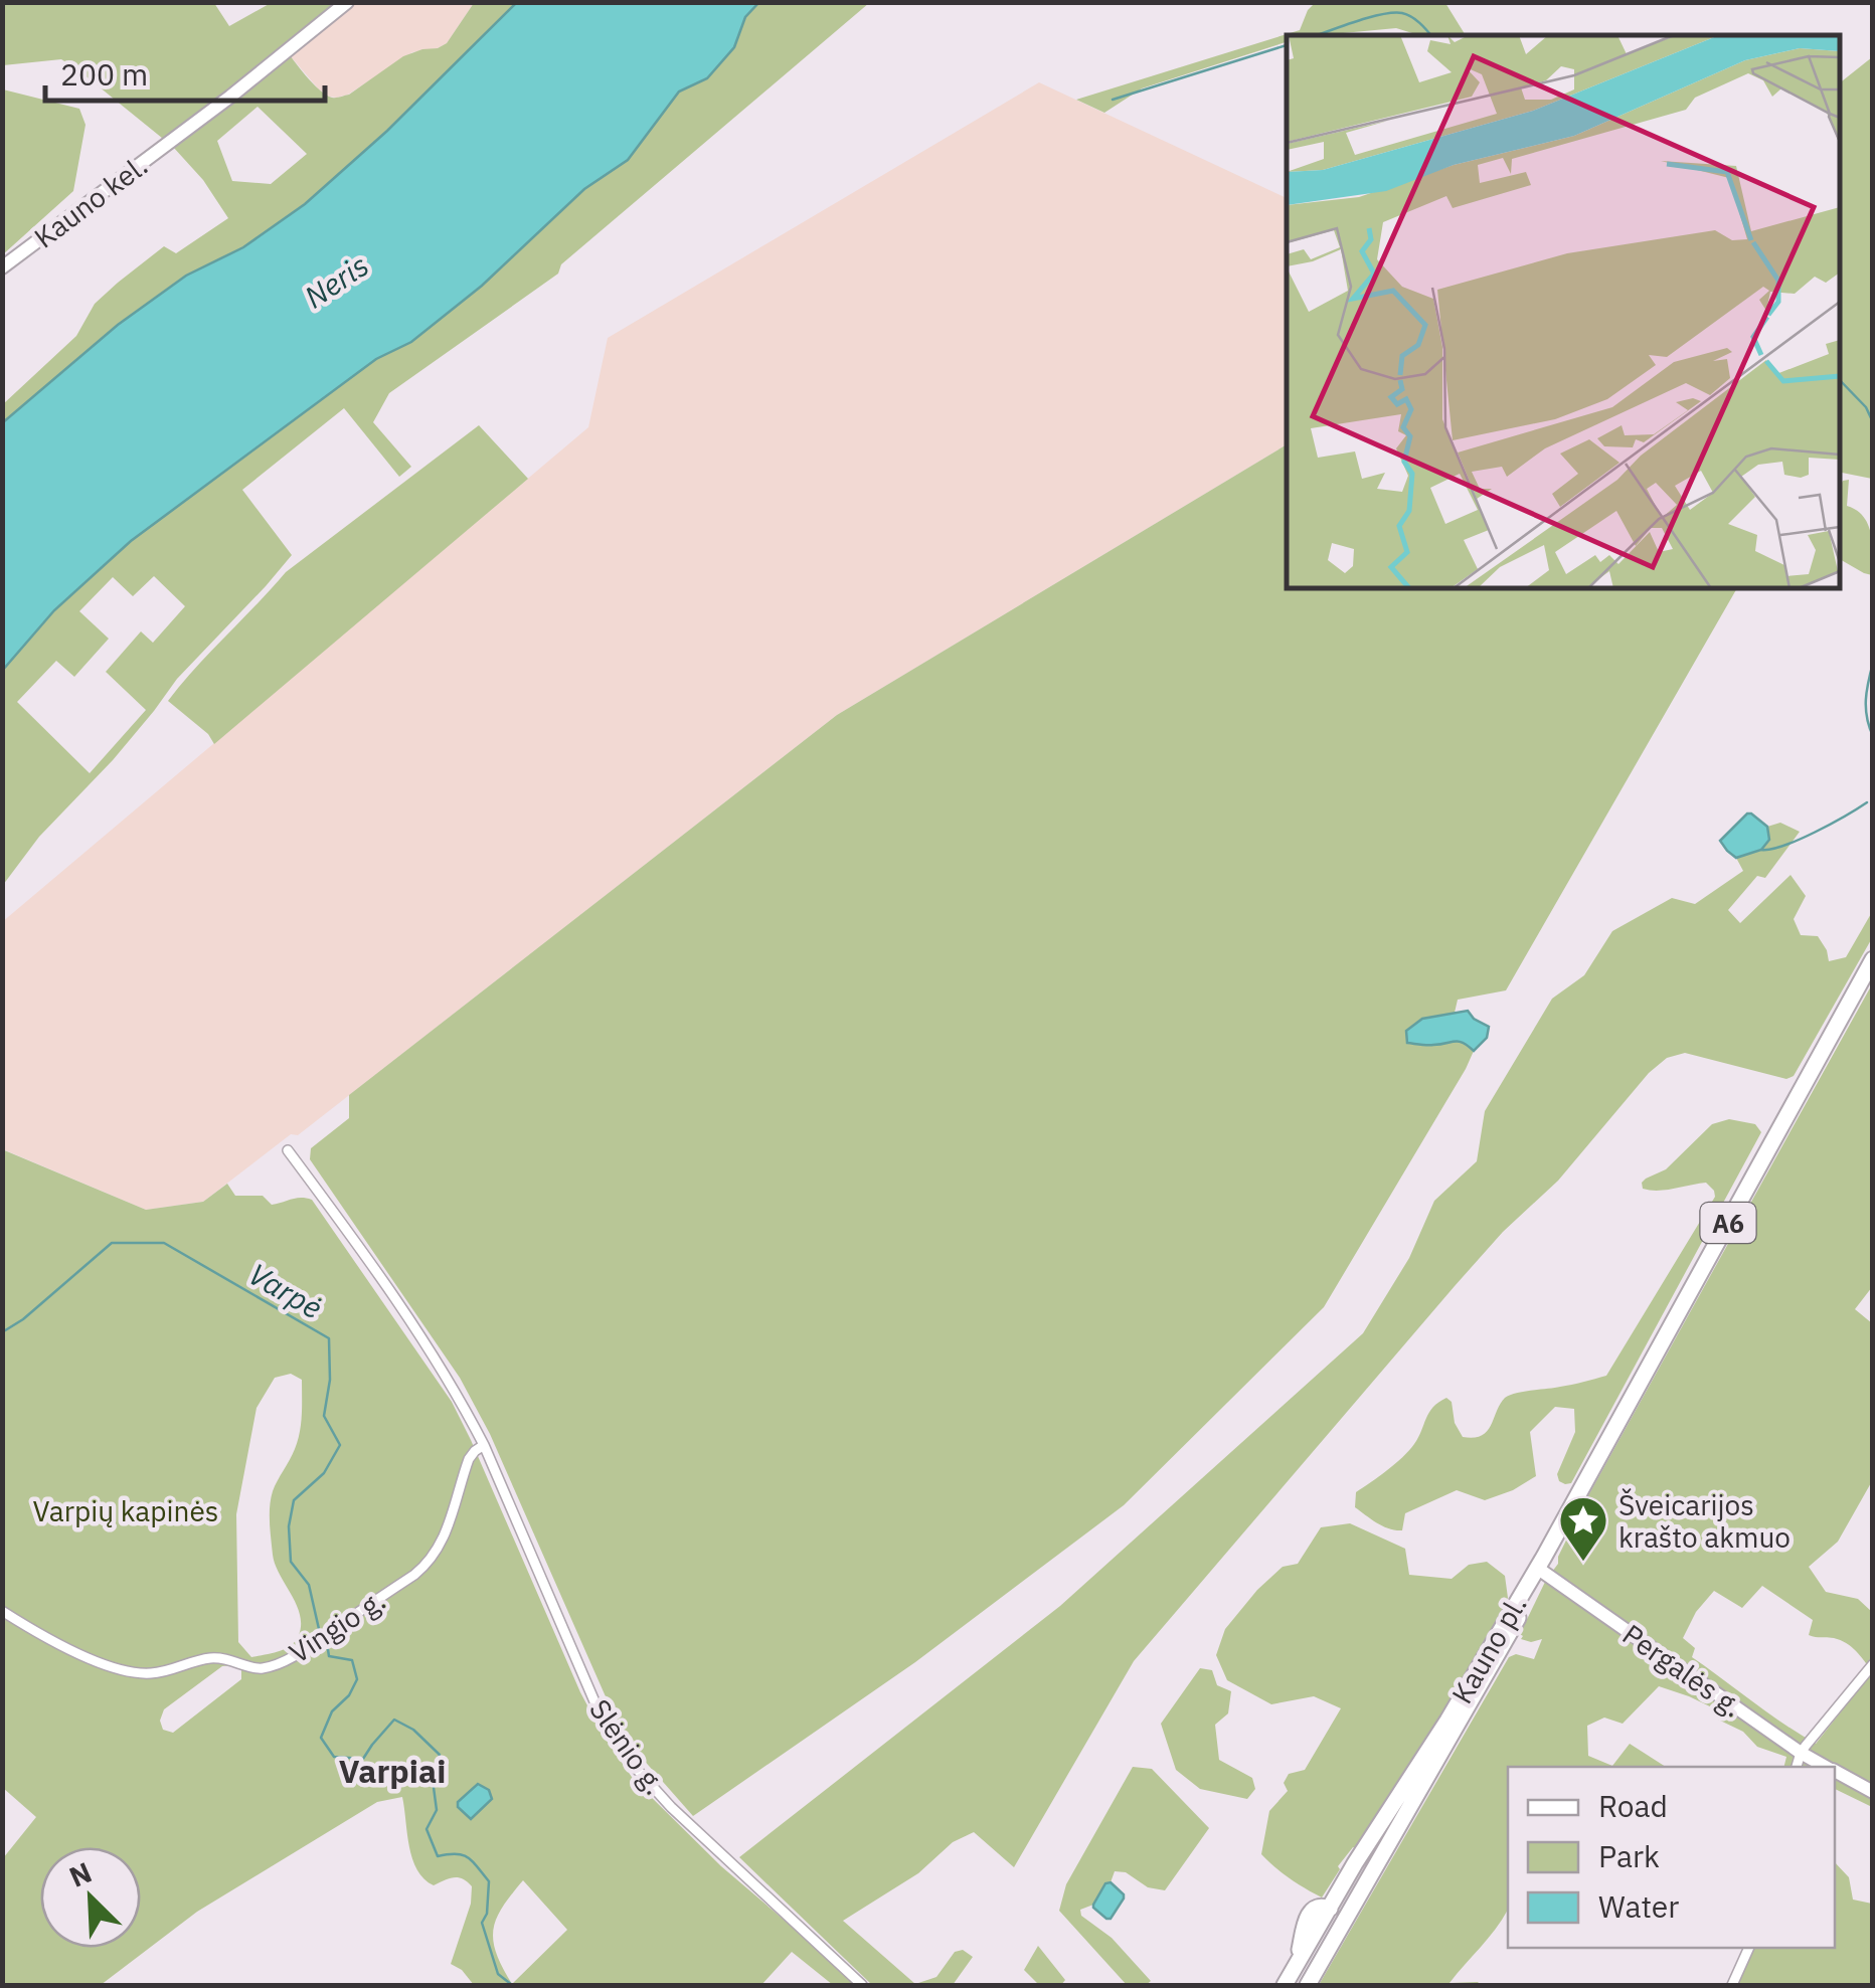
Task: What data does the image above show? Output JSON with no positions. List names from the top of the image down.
{
  "streets": {
    "highway": ["A6", "Kauno pl."],
    "main road": ["Kauno kel.", "Pergalės g."],
    "street": ["Vingio g.", "Slėnio g."]
  },
  "crossings": [
    ["A6", "Kauno pl."],
    ["A6", "Pergalės g."],
    ["Vingio g.", "Slėnio g."],
    ["Kauno pl.", "Pergalės g."]
  ],
  "districts": ["Varpiai"],
  "water": ["Neris", "Varpė"],
  "parks": ["Varpių kapinės"],
  "places": {
    "place": ["Šveicarijos krašto akmuo"]
  },
  "legend": ["Road", "Park", "Water"],
  "scale_bar": "200 m",
  "north": "top left"
}
